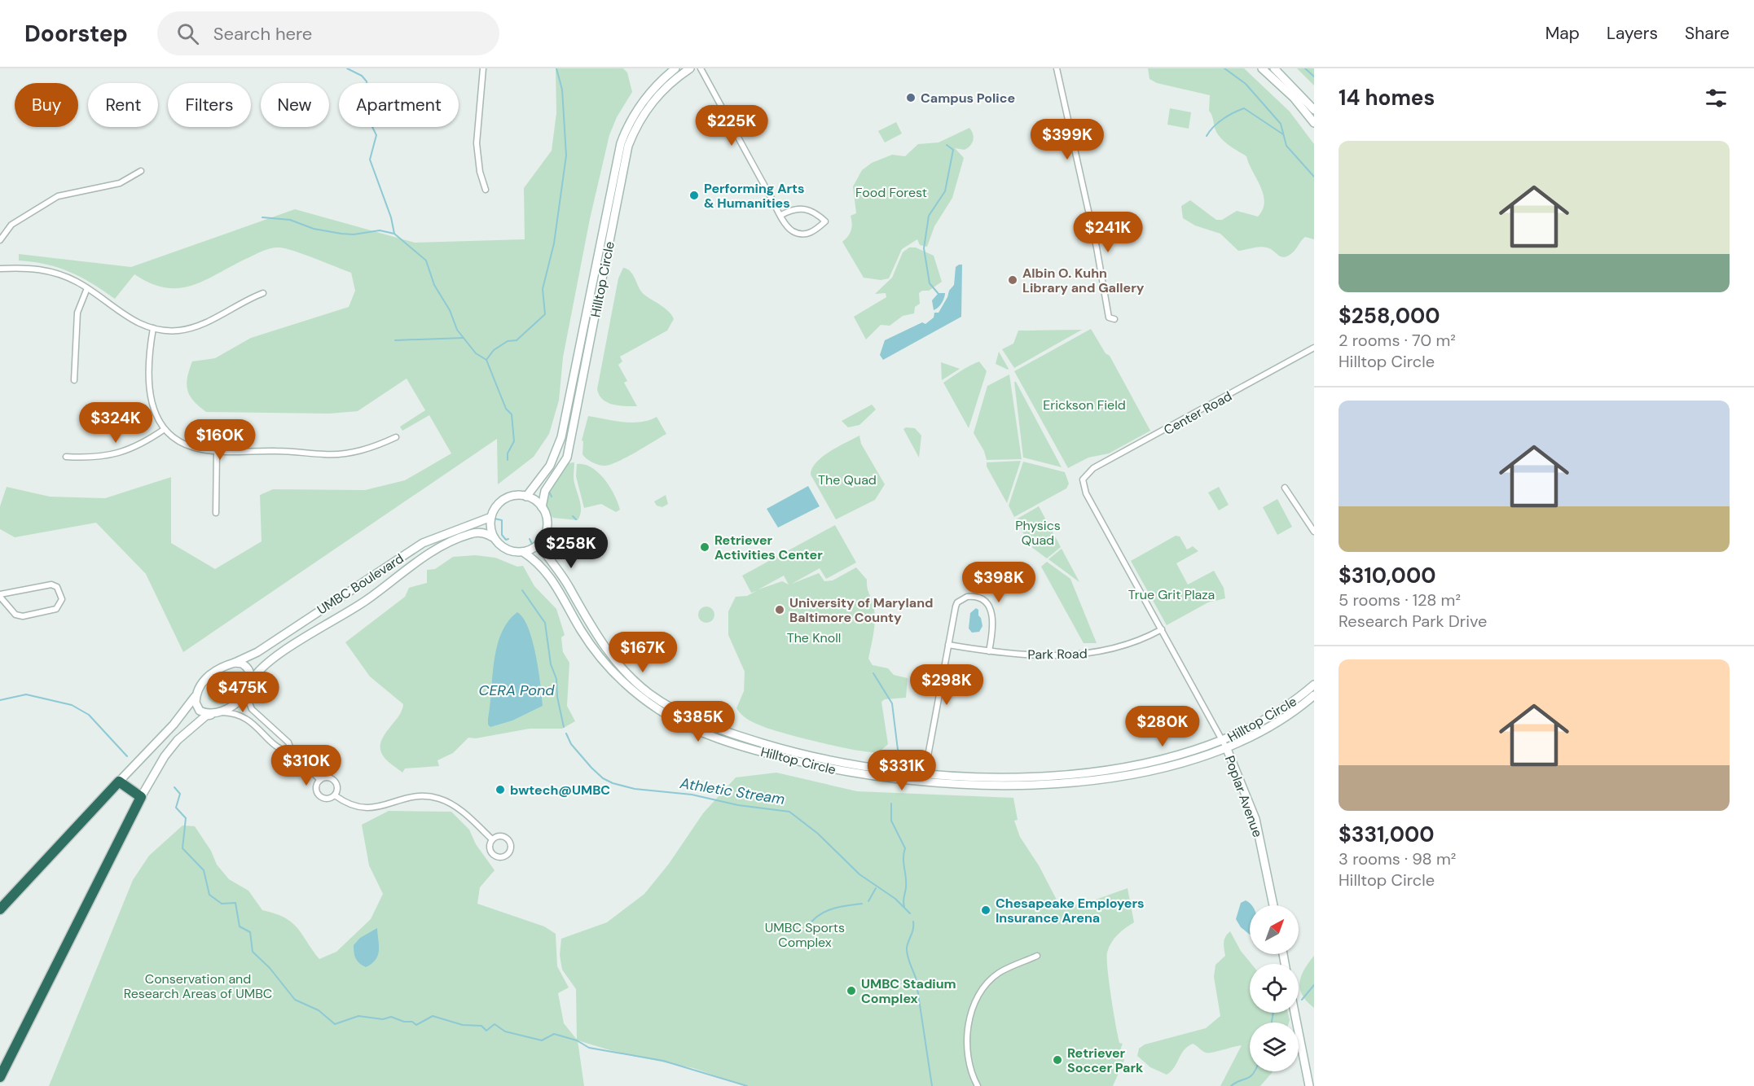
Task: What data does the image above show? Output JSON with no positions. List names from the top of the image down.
{
  "streets": {
    "street": [
      "Hilltop Circle",
      "Center Road",
      "UMBC Boulevard",
      "Park Road",
      "Poplar Avenue"
    ]
  },
  "crossings": [
    ["Hilltop Circle", "UMBC Boulevard"],
    ["Hilltop Circle", "Poplar Avenue"],
    ["Center Road", "Poplar Avenue"],
    ["Park Road", "Poplar Avenue"]
  ],
  "water": ["CERA Pond", "Athletic Stream"],
  "parks": [
    "Food Forest",
    "Erickson Field",
    "The Quad",
    "Physics Quad",
    "True Grit Plaza",
    "The Knoll",
    "UMBC Sports Complex",
    "Conservation and Research Areas of UMBC"
  ],
  "places": [
    "Campus Police",
    "Performing Arts & Humanities",
    "Albin O. Kuhn Library and Gallery",
    "Retriever Activities Center",
    "University of Maryland Baltimore County",
    "bwtech@UMBC",
    "Chesapeake Employers Insurance Arena",
    "UMBC Stadium Complex",
    "Retriever Soccer Park"
  ],
  "north": "top right",
  "page": {
    "header": "Doorstep",
    "search": "Search here",
    "nav": ["Map", "Layers", "Share"],
    "heading": "14 homes",
    "chip": [
      "Buy",
      "Rent",
      "Filters",
      "New",
      "Apartment"
    ],
    "price": [
      "$225K",
      "$399K",
      "$241K",
      "$324K",
      "$160K",
      "$258K",
      "$398K",
      "$167K",
      "$298K",
      "$475K",
      "$385K",
      "$280K",
      "$310K",
      "$331K"
    ],
    "list": [
      {
        "name": "$258,000",
        "note": "2 rooms · 70 m² · Hilltop Circle"
      },
      {
        "name": "$310,000",
        "note": "5 rooms · 128 m² · Research Park Drive"
      },
      {
        "name": "$331,000",
        "note": "3 rooms · 98 m² · Hilltop Circle"
      }
    ]
  }
}
